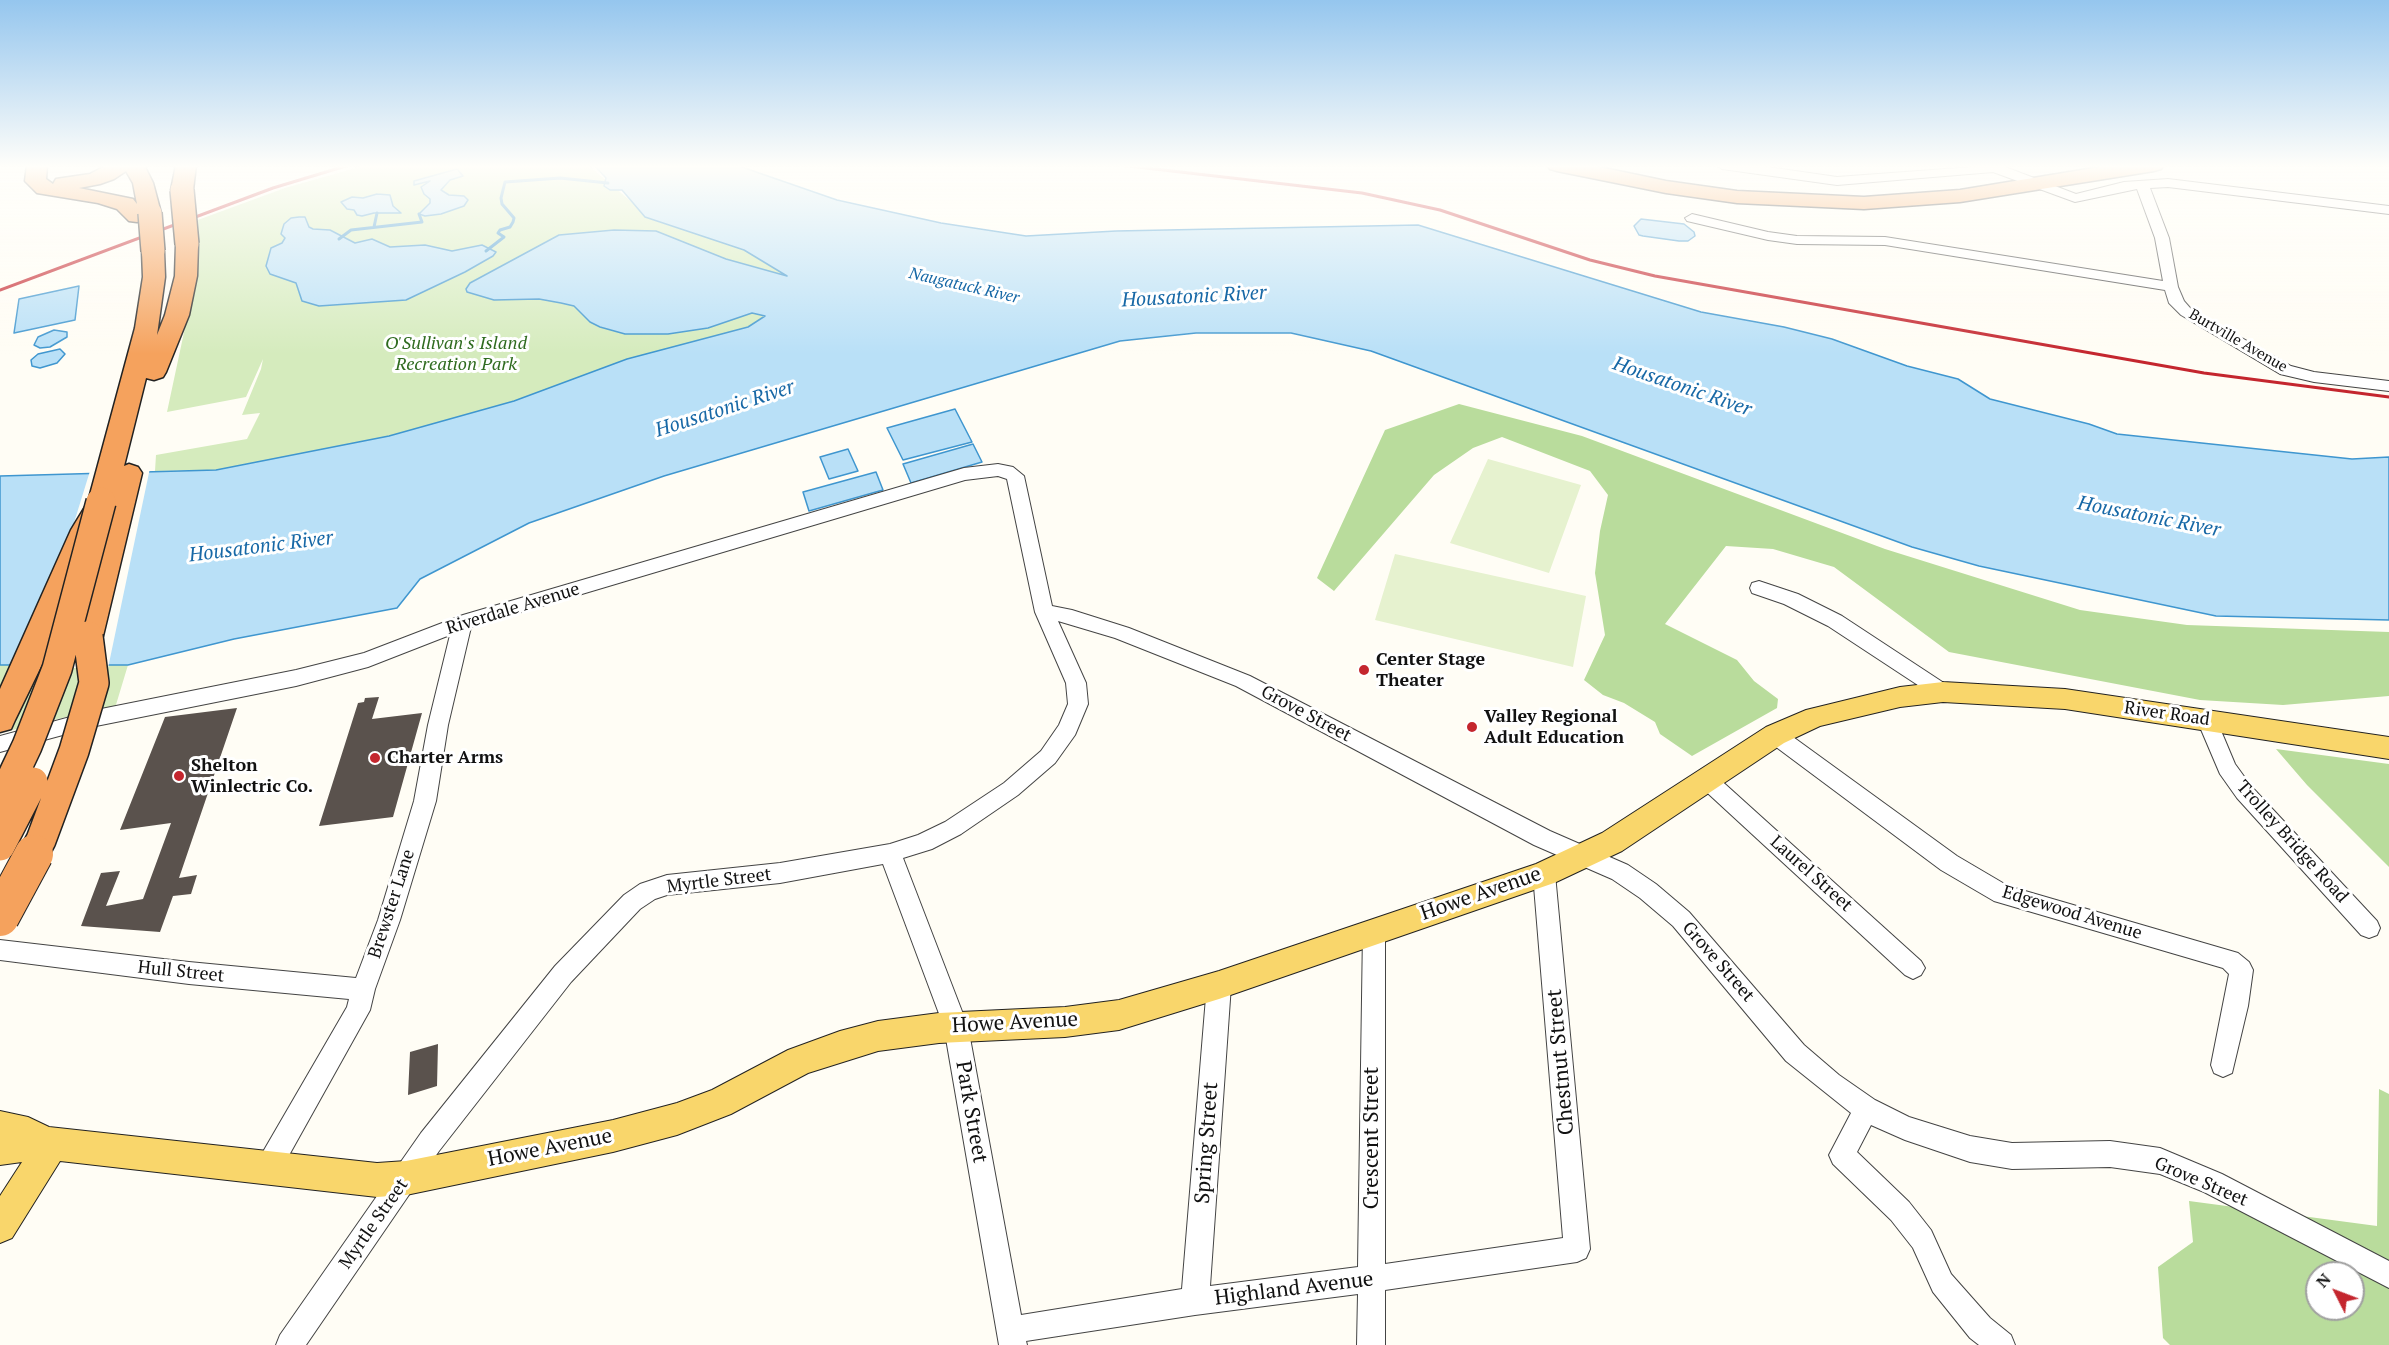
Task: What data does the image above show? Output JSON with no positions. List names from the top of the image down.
{
  "streets": {
    "main road": ["River Road", "Howe Avenue"],
    "street": [
      "Burtville Avenue",
      "Riverdale Avenue",
      "Grove Street",
      "Trolley Bridge Road",
      "Laurel Street",
      "Myrtle Street",
      "Brewster Lane",
      "Edgewood Avenue",
      "Hull Street",
      "Chestnut Street",
      "Park Street",
      "Crescent Street",
      "Spring Street",
      "Highland Avenue"
    ]
  },
  "crossings": [
    ["Riverdale Avenue", "Myrtle Street"],
    ["Riverdale Avenue", "Brewster Lane"],
    ["Grove Street", "Myrtle Street"],
    ["Grove Street", "Howe Avenue"],
    ["River Road", "Trolley Bridge Road"],
    ["River Road", "Howe Avenue"],
    ["Laurel Street", "Howe Avenue"],
    ["Myrtle Street", "Howe Avenue"],
    ["Myrtle Street", "Park Street"],
    ["Howe Avenue", "Brewster Lane"],
    ["Howe Avenue", "Edgewood Avenue"],
    ["Howe Avenue", "Chestnut Street"],
    ["Howe Avenue", "Park Street"],
    ["Howe Avenue", "Crescent Street"],
    ["Howe Avenue", "Spring Street"],
    ["Brewster Lane", "Hull Street"],
    ["Chestnut Street", "Highland Avenue"],
    ["Park Street", "Highland Avenue"],
    ["Crescent Street", "Highland Avenue"],
    ["Spring Street", "Highland Avenue"]
  ],
  "water": ["Naugatuck River", "Housatonic River"],
  "parks": ["O'Sullivan's Island Recreation Park"],
  "places": [
    "Center Stage Theater",
    "Valley Regional Adult Education",
    "Charter Arms",
    "Shelton Winlectric Co."
  ],
  "north": "top left"
}
